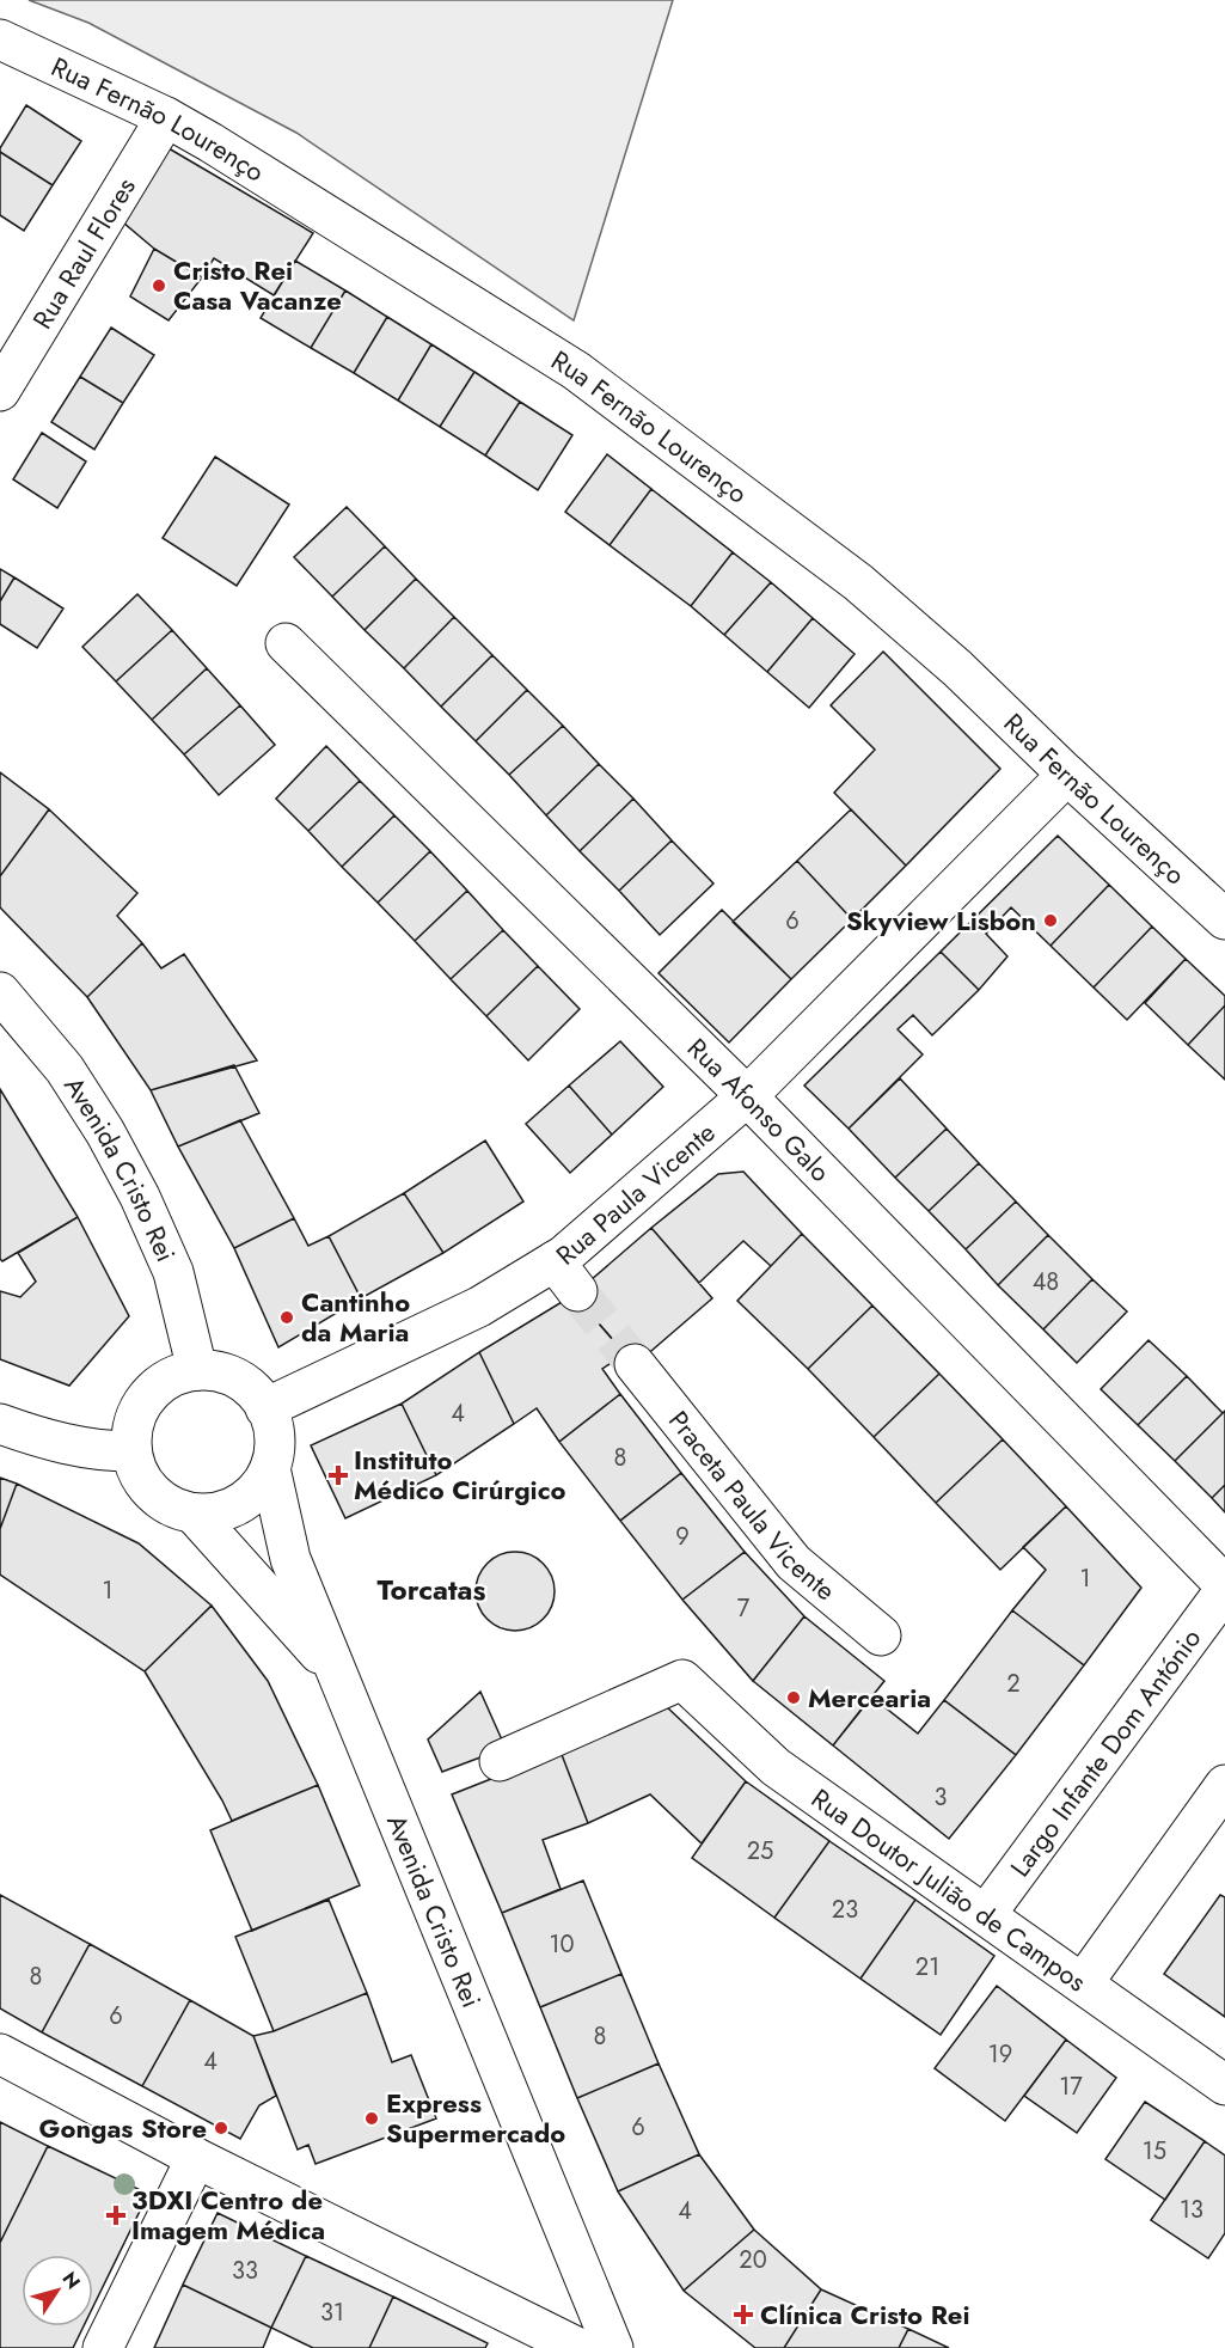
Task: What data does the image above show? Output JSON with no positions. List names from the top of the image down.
{
  "streets": {
    "street": [
      "Rua Fernão Lourenço",
      "Rua Raul Flores",
      "Rua Afonso Galo",
      "Avenida Cristo Rei",
      "Rua Paula Vicente",
      "Praceta Paula Vicente",
      "Largo Infante Dom António",
      "Rua Doutor Julião de Campos"
    ]
  },
  "crossings": [
    ["Rua Fernão Lourenço", "Rua Raul Flores"],
    ["Rua Fernão Lourenço", "Rua Paula Vicente"],
    ["Rua Afonso Galo", "Rua Paula Vicente"],
    ["Rua Afonso Galo", "Largo Infante Dom António"],
    ["Avenida Cristo Rei", "Rua Paula Vicente"],
    ["Largo Infante Dom António", "Rua Doutor Julião de Campos"]
  ],
  "districts": ["Torcatas"],
  "places": {
    "other": [
      "Cristo Rei Casa Vacanze",
      "Skyview Lisbon",
      "Cantinho da Maria",
      "Mercearia",
      "Express Supermercado",
      "Gongas Store"
    ],
    "health": ["Instituto Médico Cirúrgico", "3DXI Centro de Imagem Médica", "Clínica Cristo Rei"]
  },
  "house_numbers": [
    "6",
    "48",
    "4",
    "8",
    "9",
    "1",
    "1",
    "7",
    "2",
    "3",
    "25",
    "23",
    "10",
    "21",
    "8",
    "6",
    "8",
    "19",
    "4",
    "17",
    "6",
    "15",
    "13",
    "4",
    "20",
    "33",
    "31"
  ],
  "north": "top right"
}
